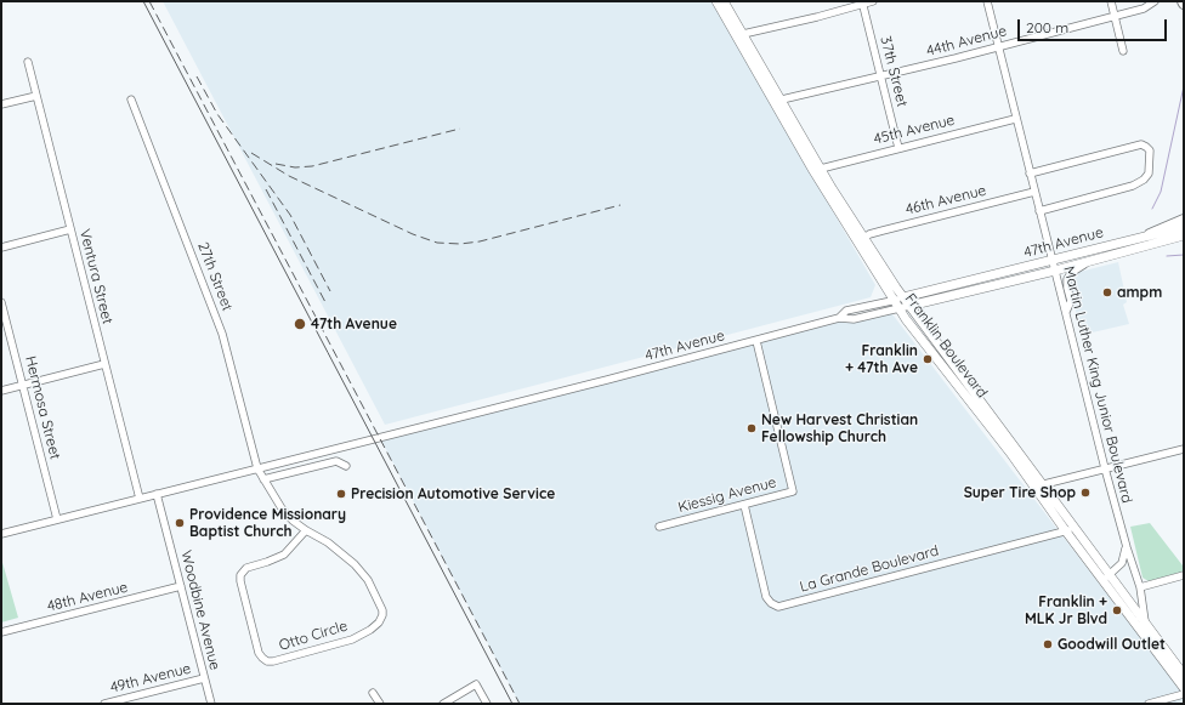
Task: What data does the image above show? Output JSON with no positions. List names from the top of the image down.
{
  "streets": {
    "main road": ["47th Avenue", "Franklin Boulevard"],
    "street": [
      "44th Avenue",
      "37th Street",
      "45th Avenue",
      "46th Avenue",
      "Ventura Street",
      "27th Street",
      "Martin Luther King Junior Boulevard",
      "Hermosa Street",
      "Kiessig Avenue",
      "La Grande Boulevard",
      "48th Avenue",
      "Woodbine Avenue",
      "Otto Circle",
      "49th Avenue"
    ]
  },
  "crossings": [
    ["44th Avenue", "37th Street"],
    ["44th Avenue", "Franklin Boulevard"],
    ["44th Avenue", "Martin Luther King Junior Boulevard"],
    ["37th Street", "45th Avenue"],
    ["45th Avenue", "Franklin Boulevard"],
    ["45th Avenue", "Martin Luther King Junior Boulevard"],
    ["46th Avenue", "Franklin Boulevard"],
    ["46th Avenue", "Martin Luther King Junior Boulevard"],
    ["47th Avenue", "Ventura Street"],
    ["47th Avenue", "27th Street"],
    ["47th Avenue", "Franklin Boulevard"],
    ["47th Avenue", "Martin Luther King Junior Boulevard"],
    ["47th Avenue", "Hermosa Street"],
    ["47th Avenue", "Kiessig Avenue"],
    ["47th Avenue", "Woodbine Avenue"],
    ["47th Avenue", "Otto Circle"],
    ["27th Street", "Otto Circle"],
    ["Franklin Boulevard", "Martin Luther King Junior Boulevard"],
    ["Franklin Boulevard", "La Grande Boulevard"],
    ["Kiessig Avenue", "La Grande Boulevard"],
    ["48th Avenue", "Woodbine Avenue"],
    ["Woodbine Avenue", "49th Avenue"]
  ],
  "places": [
    "ampm",
    "47th Avenue",
    "Franklin + 47th Ave",
    "New Harvest Christian Fellowship Church",
    "Super Tire Shop",
    "Precision Automotive Service",
    "Providence Missionary Baptist Church",
    "Franklin + MLK Jr Blvd",
    "Goodwill Outlet"
  ],
  "scale_bar": "200 m"
}
